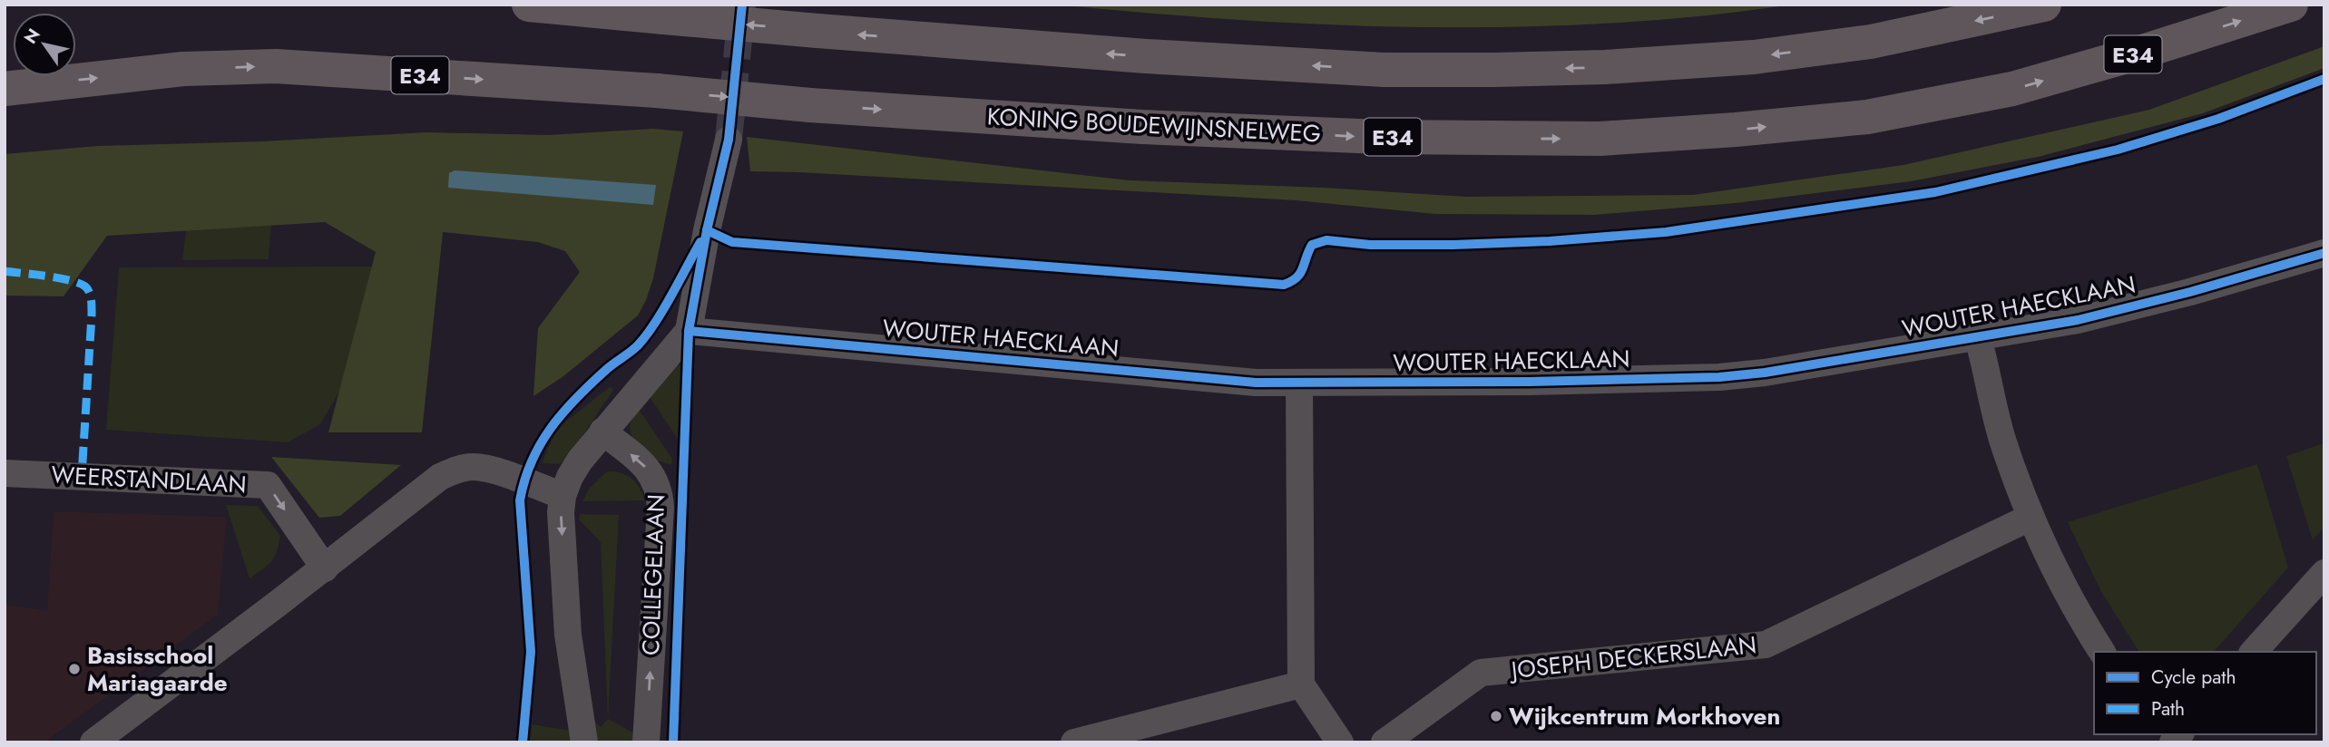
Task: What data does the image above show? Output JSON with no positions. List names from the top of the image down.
{
  "streets": {
    "highway": ["E34", "KONING BOUDEWIJNSNELWEG"],
    "street": [
      "WOUTER HAECKLAAN",
      "WEERSTANDLAAN",
      "COLLEGELAAN",
      "JOSEPH DECKERSLAAN"
    ]
  },
  "one_way": ["WEERSTANDLAAN"],
  "places": ["Basisschool Mariagaarde", "Wijkcentrum Morkhoven"],
  "legend": ["Cycle path", "Path"],
  "north": "top left"
}
